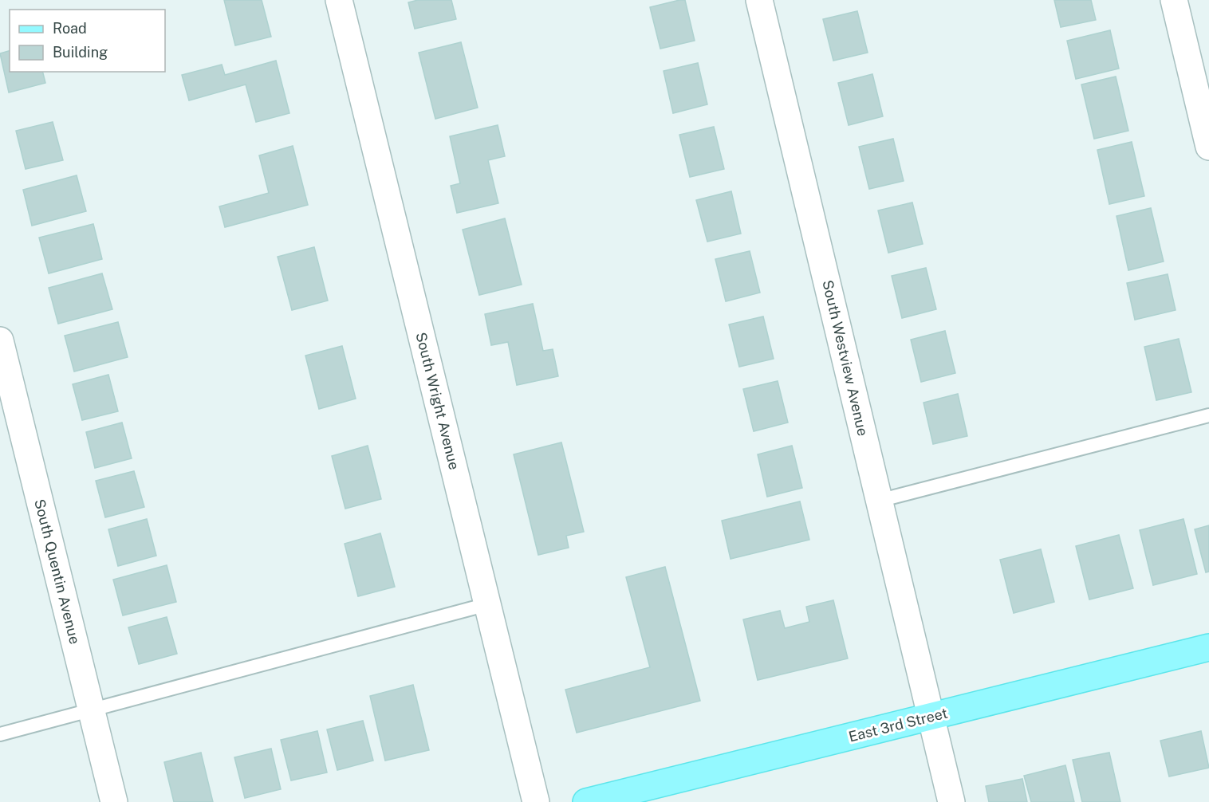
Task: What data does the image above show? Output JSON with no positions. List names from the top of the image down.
{
  "streets": {
    "main road": ["East 3rd Street"],
    "street": ["South Westview Avenue", "South Wright Avenue", "South Quentin Avenue"]
  },
  "crossings": [
    ["South Westview Avenue", "East 3rd Street"]
  ],
  "legend": ["Road", "Building"]
}
